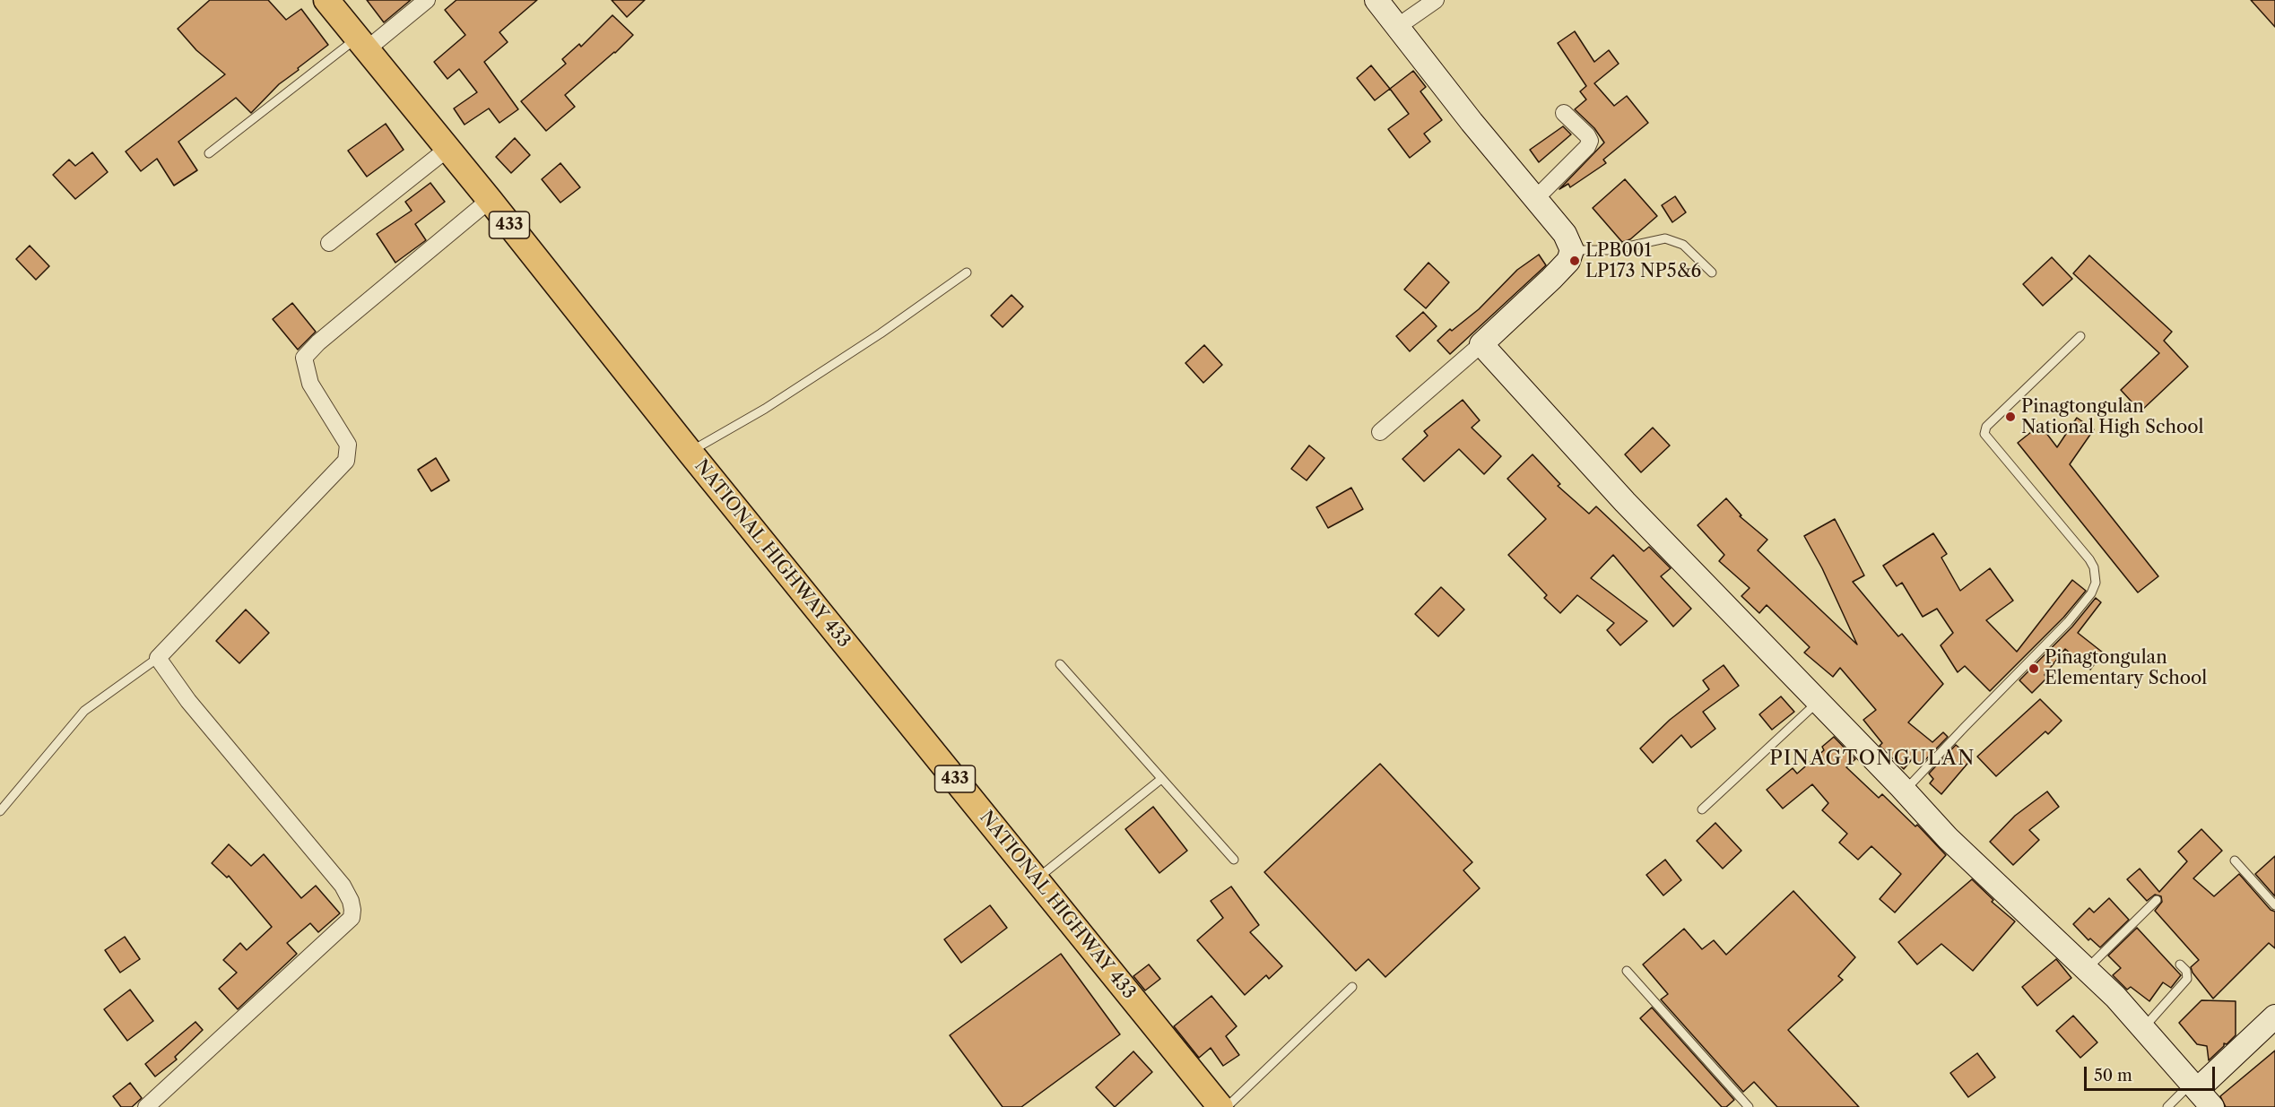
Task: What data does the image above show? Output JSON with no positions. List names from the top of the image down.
{
  "streets": {
    "main road": ["433", "NATIONAL HIGHWAY 433"]
  },
  "districts": ["PINAGTONGULAN"],
  "places": ["LPB001 LP173 NP5&6", "Pinagtongulan National High School", "Pinagtongulan Elementary School"],
  "scale_bar": "50 m"
}
